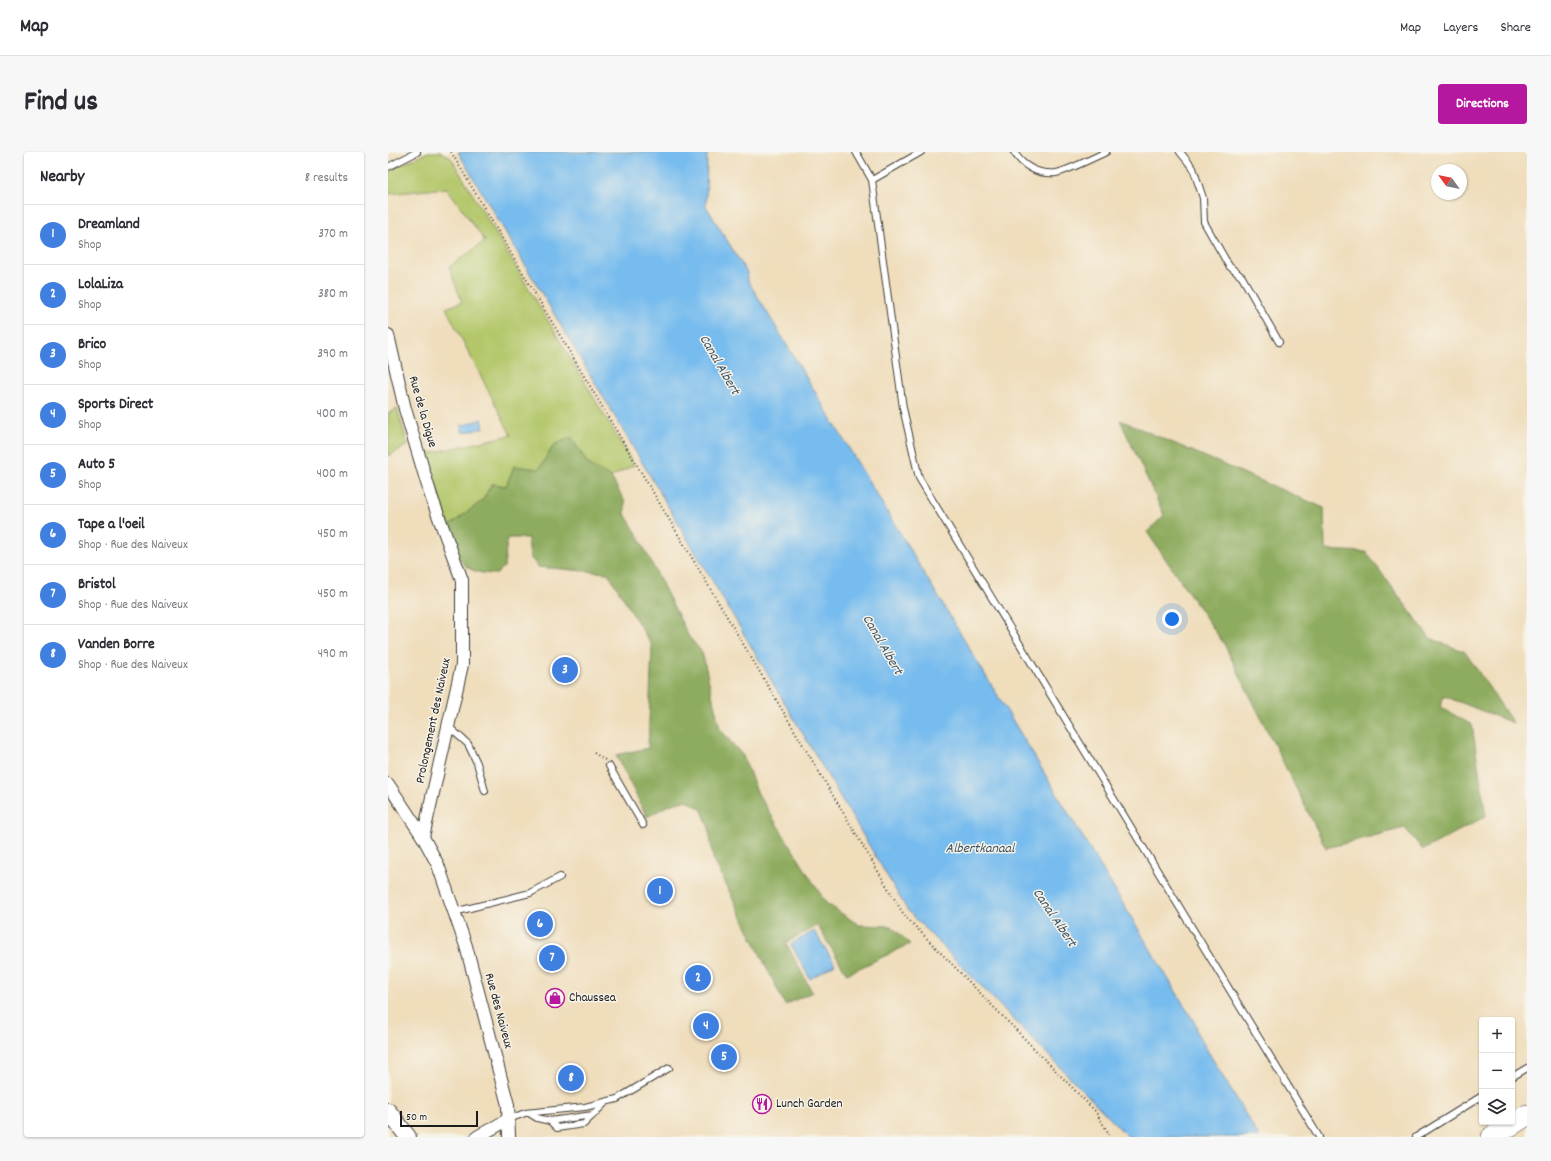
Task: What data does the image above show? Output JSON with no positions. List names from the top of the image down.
{
  "streets": {
    "street": ["Rue de la Digue", "Prolongement des Naiveux", "Rue des Naiveux"]
  },
  "crossings": [
    ["Rue de la Digue", "Prolongement des Naiveux"],
    ["Prolongement des Naiveux", "Rue des Naiveux"]
  ],
  "water": ["Canal Albert", "Albertkanaal"],
  "places": {
    "shop": ["Chaussea"],
    "restaurant": ["Lunch Garden"]
  },
  "scale_bar": "50 m",
  "north": "top left",
  "page": {
    "header": "Map",
    "nav": ["Map", "Layers", "Share"],
    "title": "Find us",
    "buttons": "Directions",
    "heading": ["Nearby", "8 results"],
    "list": [
      {
        "mark": "1",
        "name": "Dreamland",
        "note": "Shop",
        "value": "370 m"
      },
      {
        "mark": "2",
        "name": "LolaLiza",
        "note": "Shop",
        "value": "380 m"
      },
      {
        "mark": "3",
        "name": "Brico",
        "note": "Shop",
        "value": "390 m"
      },
      {
        "mark": "4",
        "name": "Sports Direct",
        "note": "Shop",
        "value": "400 m"
      },
      {
        "mark": "5",
        "name": "Auto 5",
        "note": "Shop",
        "value": "400 m"
      },
      {
        "mark": "6",
        "name": "Tape a l'oeil",
        "note": "Shop · Rue des Naiveux",
        "value": "450 m"
      },
      {
        "mark": "7",
        "name": "Bristol",
        "note": "Shop · Rue des Naiveux",
        "value": "450 m"
      },
      {
        "mark": "8",
        "name": "Vanden Borre",
        "note": "Shop · Rue des Naiveux",
        "value": "490 m"
      }
    ],
    "pins": [
      "3",
      "1",
      "6",
      "7",
      "2",
      "4",
      "5",
      "8"
    ],
    "map_buttons": ["+", "−"],
    "scale": "50 m"
  }
}
